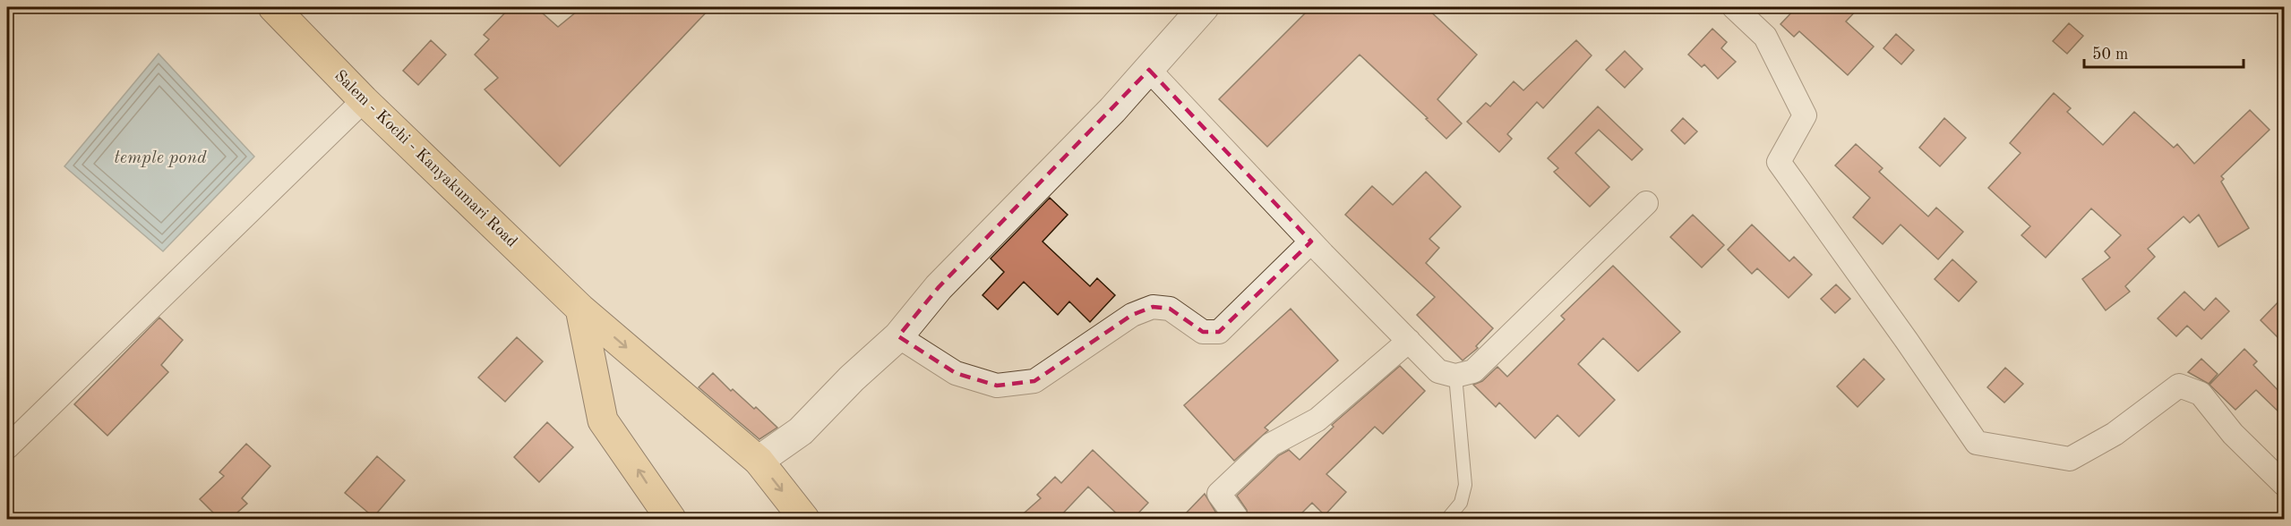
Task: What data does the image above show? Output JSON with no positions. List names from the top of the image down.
{
  "streets": {
    "highway": ["Salem - Kochi - Kanyakumari Road"]
  },
  "one_way": ["Salem - Kochi - Kanyakumari Road"],
  "water": ["temple pond"],
  "scale_bar": "50 m"
}
